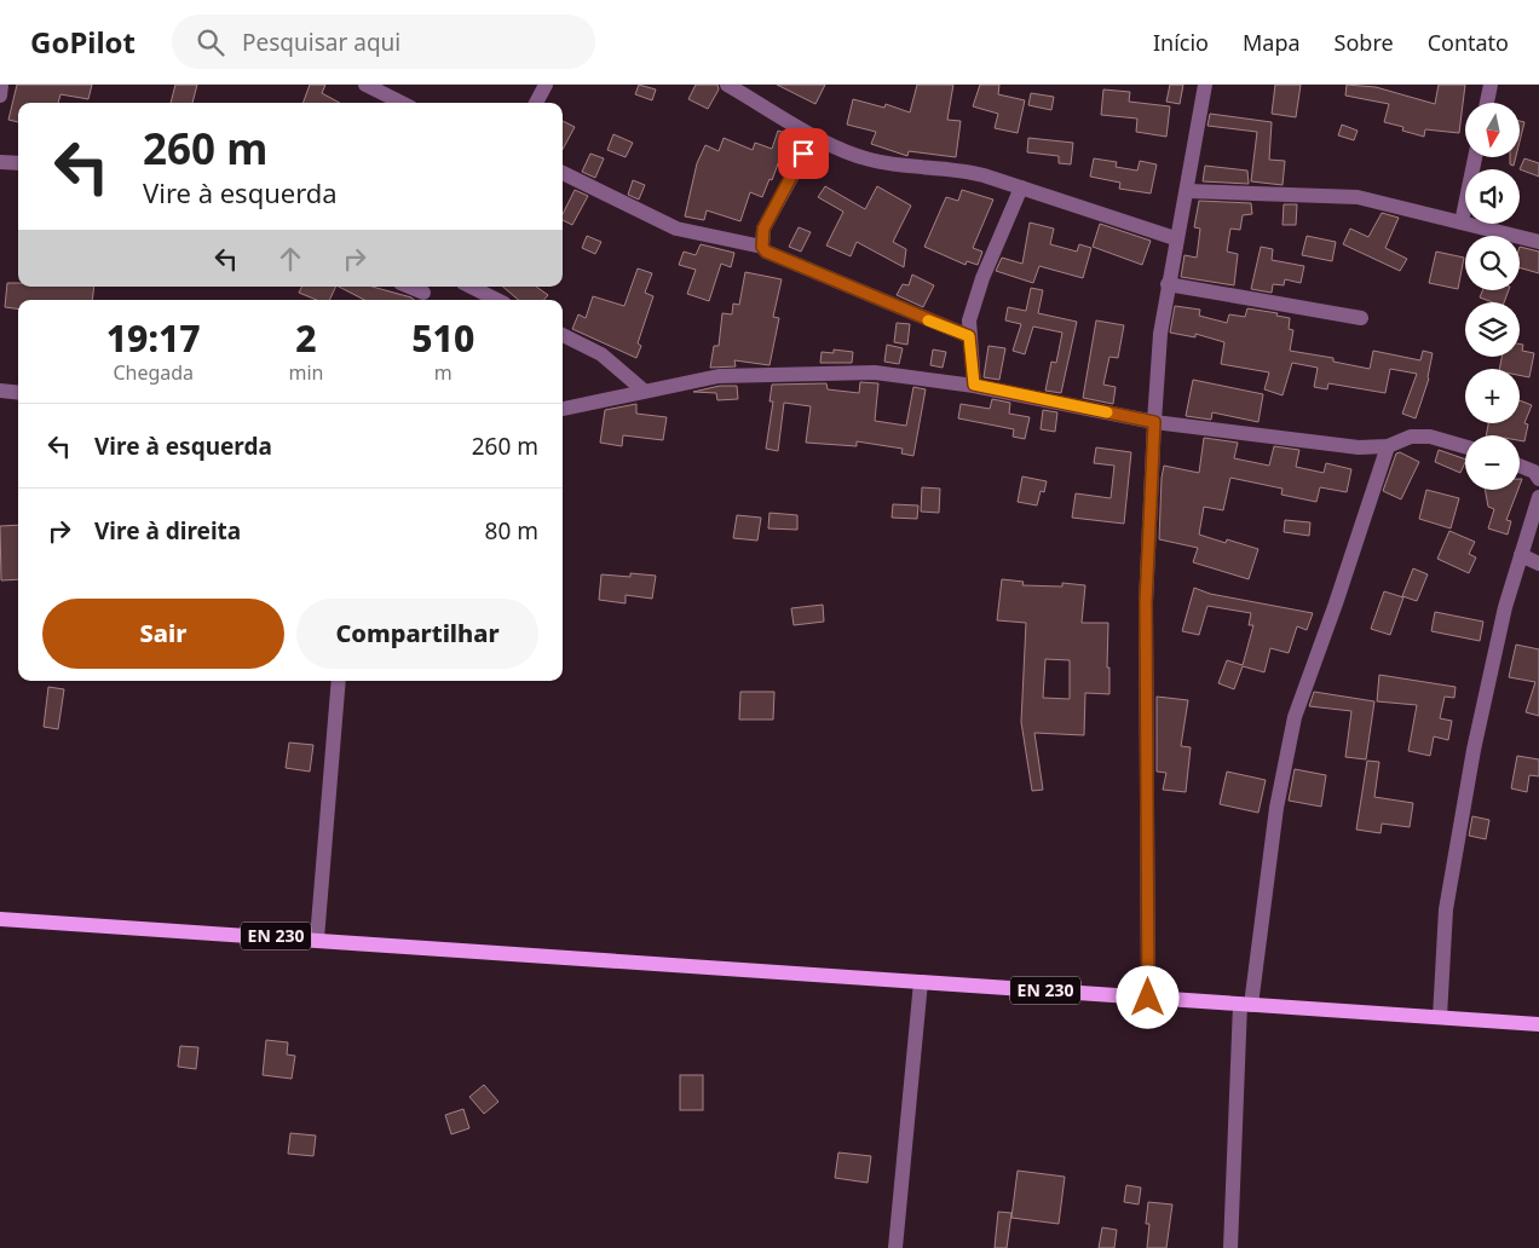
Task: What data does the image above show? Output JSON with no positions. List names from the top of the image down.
{
  "streets": {
    "main road": ["EN 230"]
  },
  "north": "bottom",
  "page": {
    "header": "GoPilot",
    "search": "Pesquisar aqui",
    "nav": [
      "Início",
      "Mapa",
      "Sobre",
      "Contato"
    ],
    "map_buttons": ["+", "−"],
    "turn": ["260 m", "Vire à esquerda"],
    "eta": [
      "19:17",
      "Chegada",
      "2",
      "min",
      "510",
      "m"
    ],
    "list": [
      {
        "name": "Vire à esquerda",
        "value": "260 m"
      },
      {
        "name": "Vire à direita",
        "value": "80 m"
      }
    ],
    "buttons": ["Sair", "Compartilhar"]
  }
}
